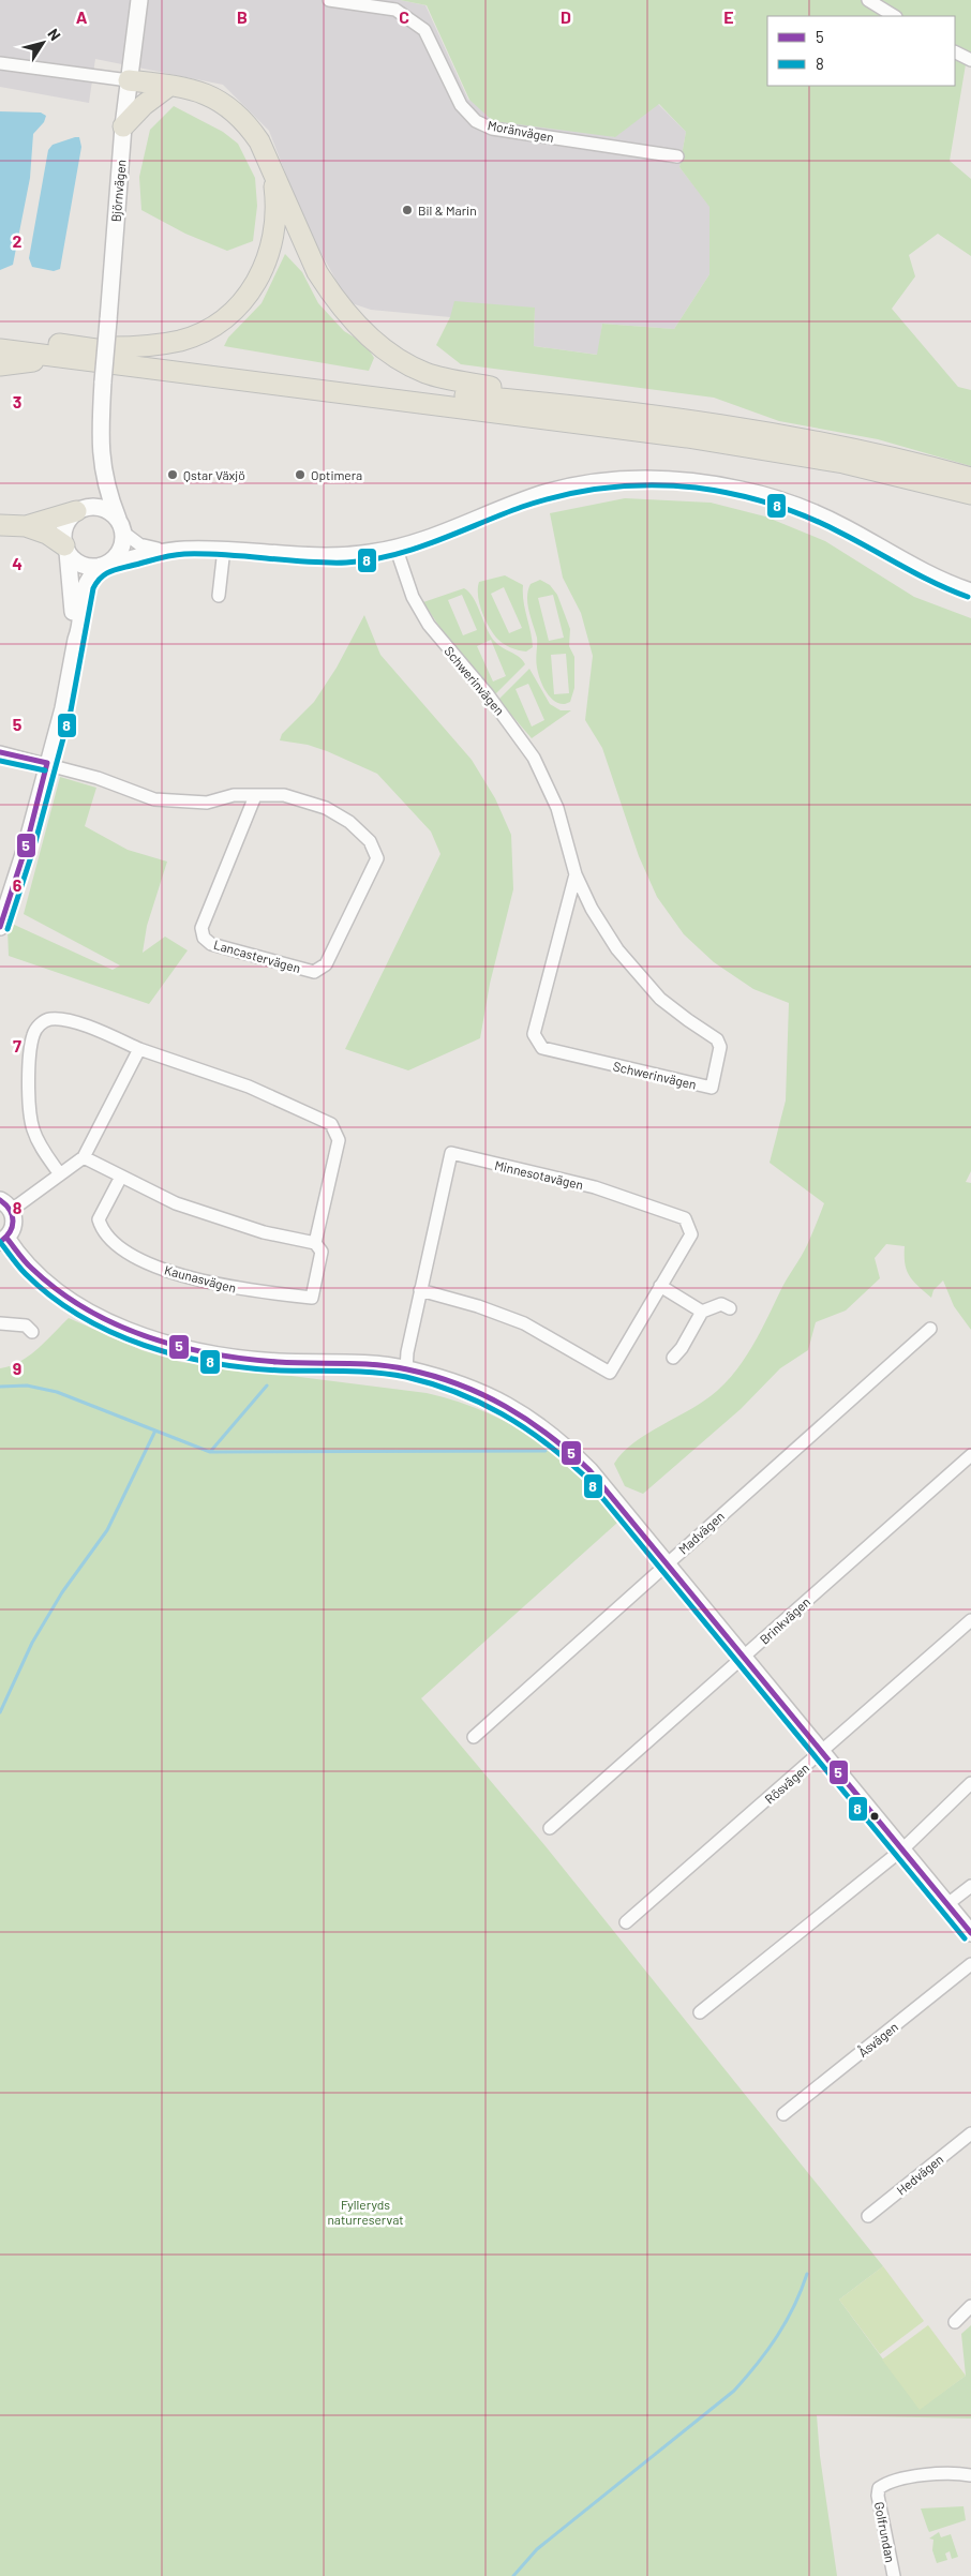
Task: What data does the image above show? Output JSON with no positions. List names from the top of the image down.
{
  "streets": {
    "street": [
      "Moränvägen",
      "Björnvägen",
      "Schwerinvägen",
      "Lancastervägen",
      "Minnesotavägen",
      "Kaunasvägen",
      "Madvägen",
      "Brinkvägen",
      "Rösvägen",
      "Åsvägen",
      "Hedvägen",
      "Golfrundan"
    ]
  },
  "parks": ["Fylleryds naturreservat"],
  "places": ["Bil & Marin", "Qstar Växjö", "Optimera"],
  "lines": ["transit line 8", "transit line 5"],
  "legend": ["5", "8"],
  "north": "top right",
  "grid": {
    "columns": [
      "A",
      "B",
      "C",
      "D",
      "E"
    ],
    "rows": [
      "2",
      "3",
      "4",
      "5",
      "6",
      "7",
      "8",
      "9"
    ]
  }
}
